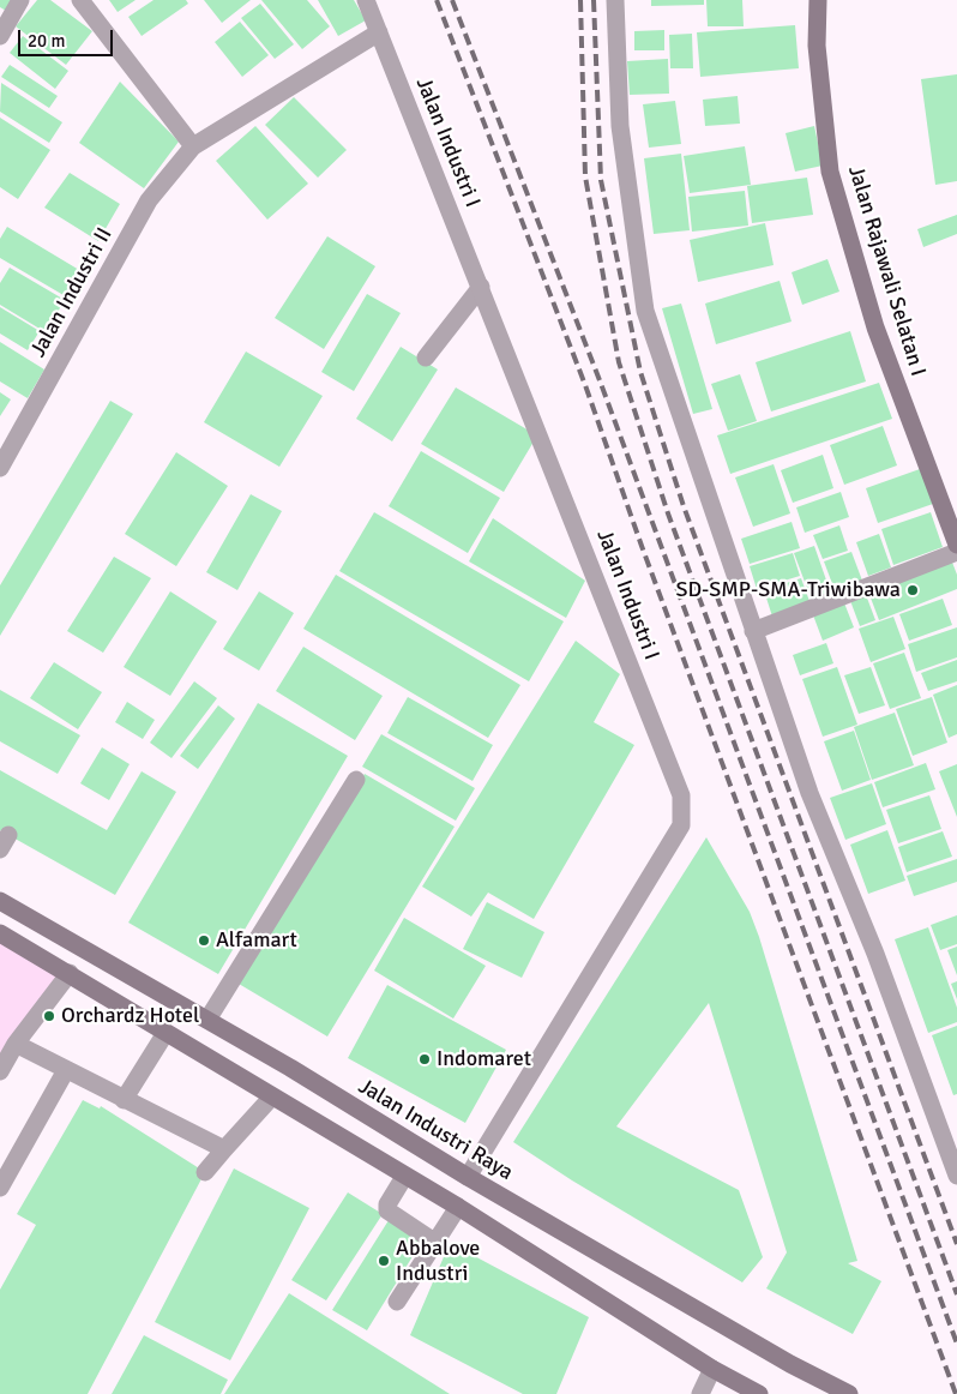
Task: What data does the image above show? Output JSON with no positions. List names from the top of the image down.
{
  "streets": {
    "main road": ["Jalan Rajawali Selatan I", "Jalan Industri Raya"],
    "street": ["Jalan Industri I", "Jalan Industri II"]
  },
  "crossings": [
    ["Jalan Industri I", "Jalan Industri II"],
    ["Jalan Industri I", "Jalan Industri Raya"]
  ],
  "places": [
    "SD-SMP-SMA-Triwibawa",
    "Alfamart",
    "Orchardz Hotel",
    "Indomaret",
    "Abbalove Industri"
  ],
  "scale_bar": "20 m"
}
